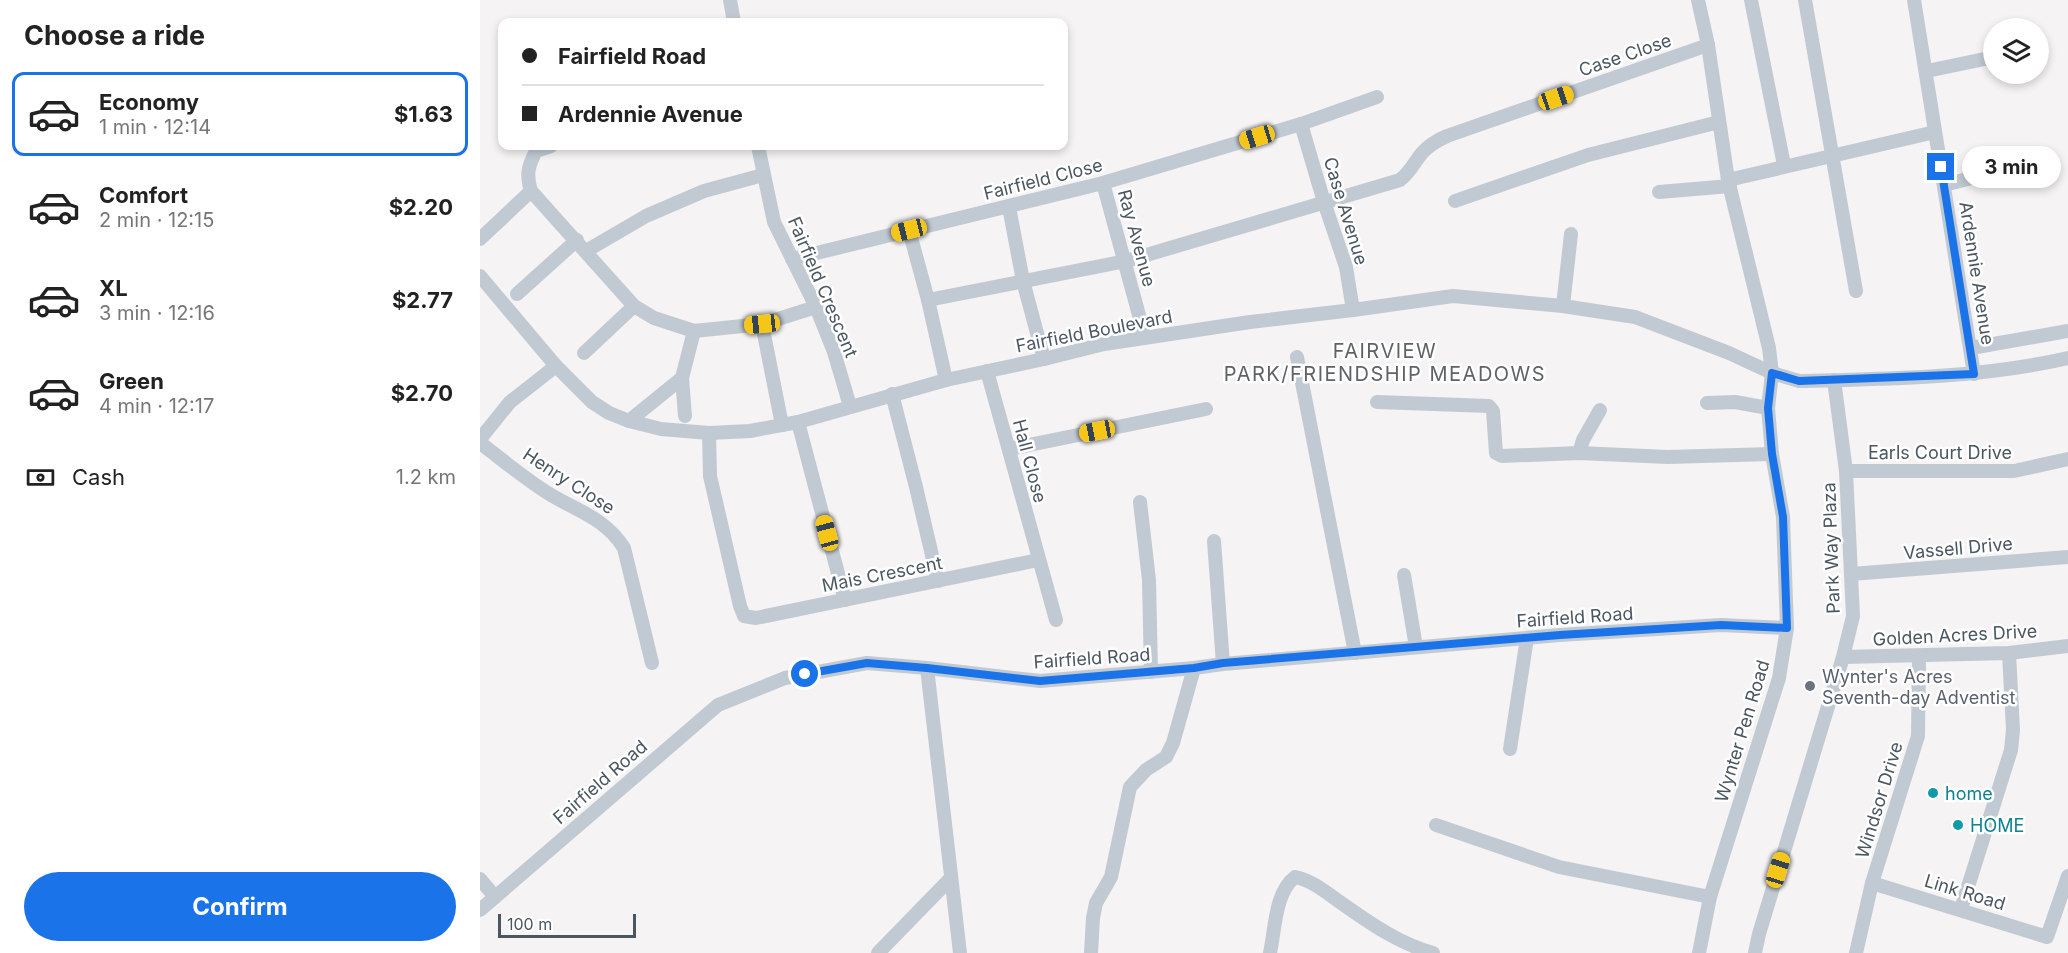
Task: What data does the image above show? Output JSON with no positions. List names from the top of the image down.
{
  "streets": {
    "street": [
      "Case Close",
      "Fairfield Close",
      "Case Avenue",
      "Ray Avenue",
      "Ardennie Avenue",
      "Fairfield Crescent",
      "Fairfield Boulevard",
      "Earls Court Drive",
      "Hall Close",
      "Henry Close",
      "Park Way Plaza",
      "Vassell Drive",
      "Mais Crescent",
      "Fairfield Road",
      "Golden Acres Drive",
      "Wynter Pen Road",
      "Windsor Drive",
      "Link Road"
    ]
  },
  "crossings": [
    ["Case Close", "Case Avenue"],
    ["Case Close", "Wynter Pen Road"],
    ["Fairfield Close", "Case Avenue"],
    ["Fairfield Close", "Ray Avenue"],
    ["Fairfield Close", "Fairfield Crescent"],
    ["Case Avenue", "Fairfield Boulevard"],
    ["Ray Avenue", "Fairfield Boulevard"],
    ["Ardennie Avenue", "Fairfield Boulevard"],
    ["Fairfield Crescent", "Fairfield Boulevard"],
    ["Fairfield Boulevard", "Hall Close"],
    ["Fairfield Boulevard", "Park Way Plaza"],
    ["Fairfield Boulevard", "Mais Crescent"],
    ["Fairfield Boulevard", "Wynter Pen Road"],
    ["Earls Court Drive", "Park Way Plaza"],
    ["Hall Close", "Mais Crescent"],
    ["Park Way Plaza", "Vassell Drive"],
    ["Park Way Plaza", "Golden Acres Drive"],
    ["Fairfield Road", "Wynter Pen Road"],
    ["Golden Acres Drive", "Windsor Drive"],
    ["Windsor Drive", "Link Road"]
  ],
  "districts": ["FAIRVIEW PARK/FRIENDSHIP MEADOWS"],
  "places": ["Wynter's Acres Seventh-day Adventist", "home", "HOME"],
  "scale_bar": "100 m",
  "page": {
    "heading": "Choose a ride",
    "banner": ["Fairfield Road", "Ardennie Avenue"],
    "list": [
      {
        "name": "Economy",
        "note": "1 min · 12:14",
        "value": "$1.63"
      },
      {
        "name": "Comfort",
        "note": "2 min · 12:15",
        "value": "$2.20"
      },
      {
        "name": "XL",
        "note": "3 min · 12:16",
        "value": "$2.77"
      },
      {
        "name": "Green",
        "note": "4 min · 12:17",
        "value": "$2.70"
      }
    ],
    "bubble": "3 min",
    "pay": ["Cash", "1.2 km"],
    "buttons": "Confirm",
    "scale": "100 m"
  }
}
